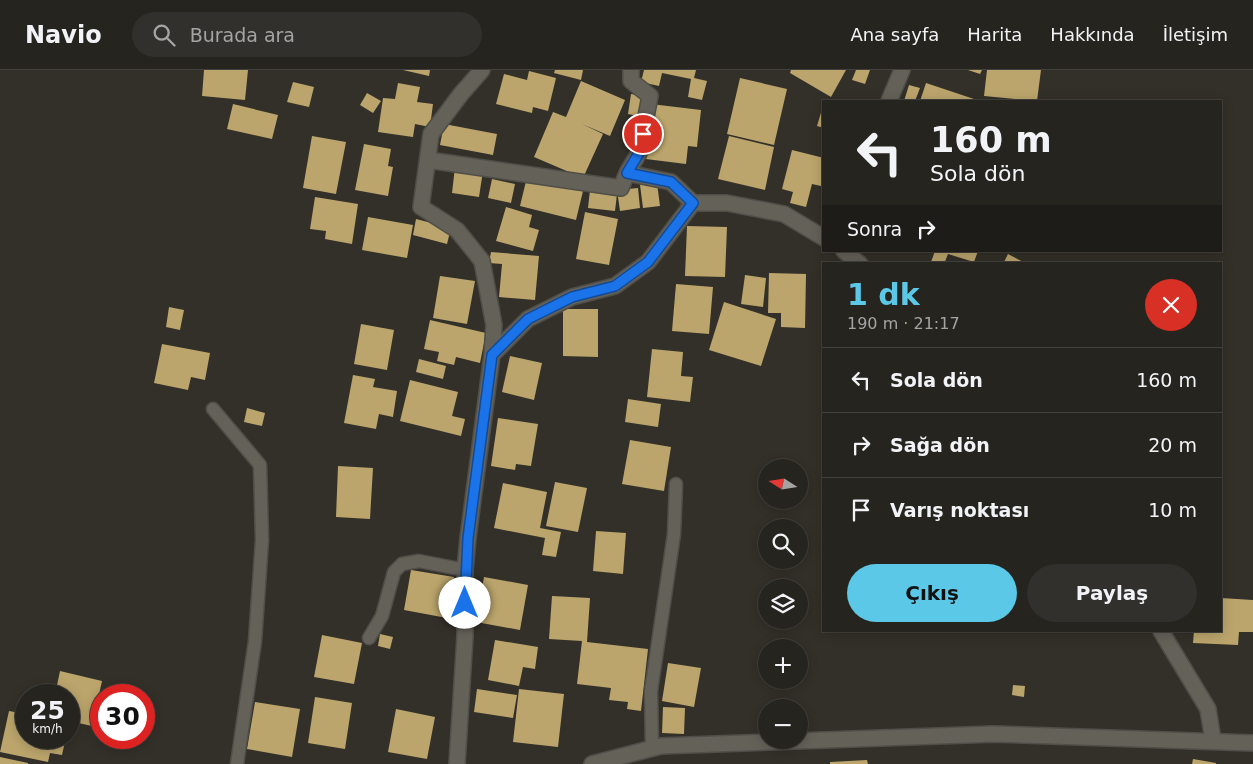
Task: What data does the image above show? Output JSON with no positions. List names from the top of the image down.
{
  "north": "left",
  "page": {
    "header": "Navio",
    "search": "Burada ara",
    "nav": [
      "Ana sayfa",
      "Harita",
      "Hakkında",
      "İletişim"
    ],
    "turn": ["160 m", "Sola dön"],
    "then": "Sonra",
    "heading": ["1 dk", "190 m · 21:17"],
    "list": [
      {
        "name": "Sola dön",
        "value": "160 m"
      },
      {
        "name": "Sağa dön",
        "value": "20 m"
      },
      {
        "name": "Varış noktası",
        "value": "10 m"
      }
    ],
    "map_buttons": ["+", "−"],
    "buttons": ["Çıkış", "Paylaş"],
    "speed": "25 km/h",
    "limit": "30"
  }
}
